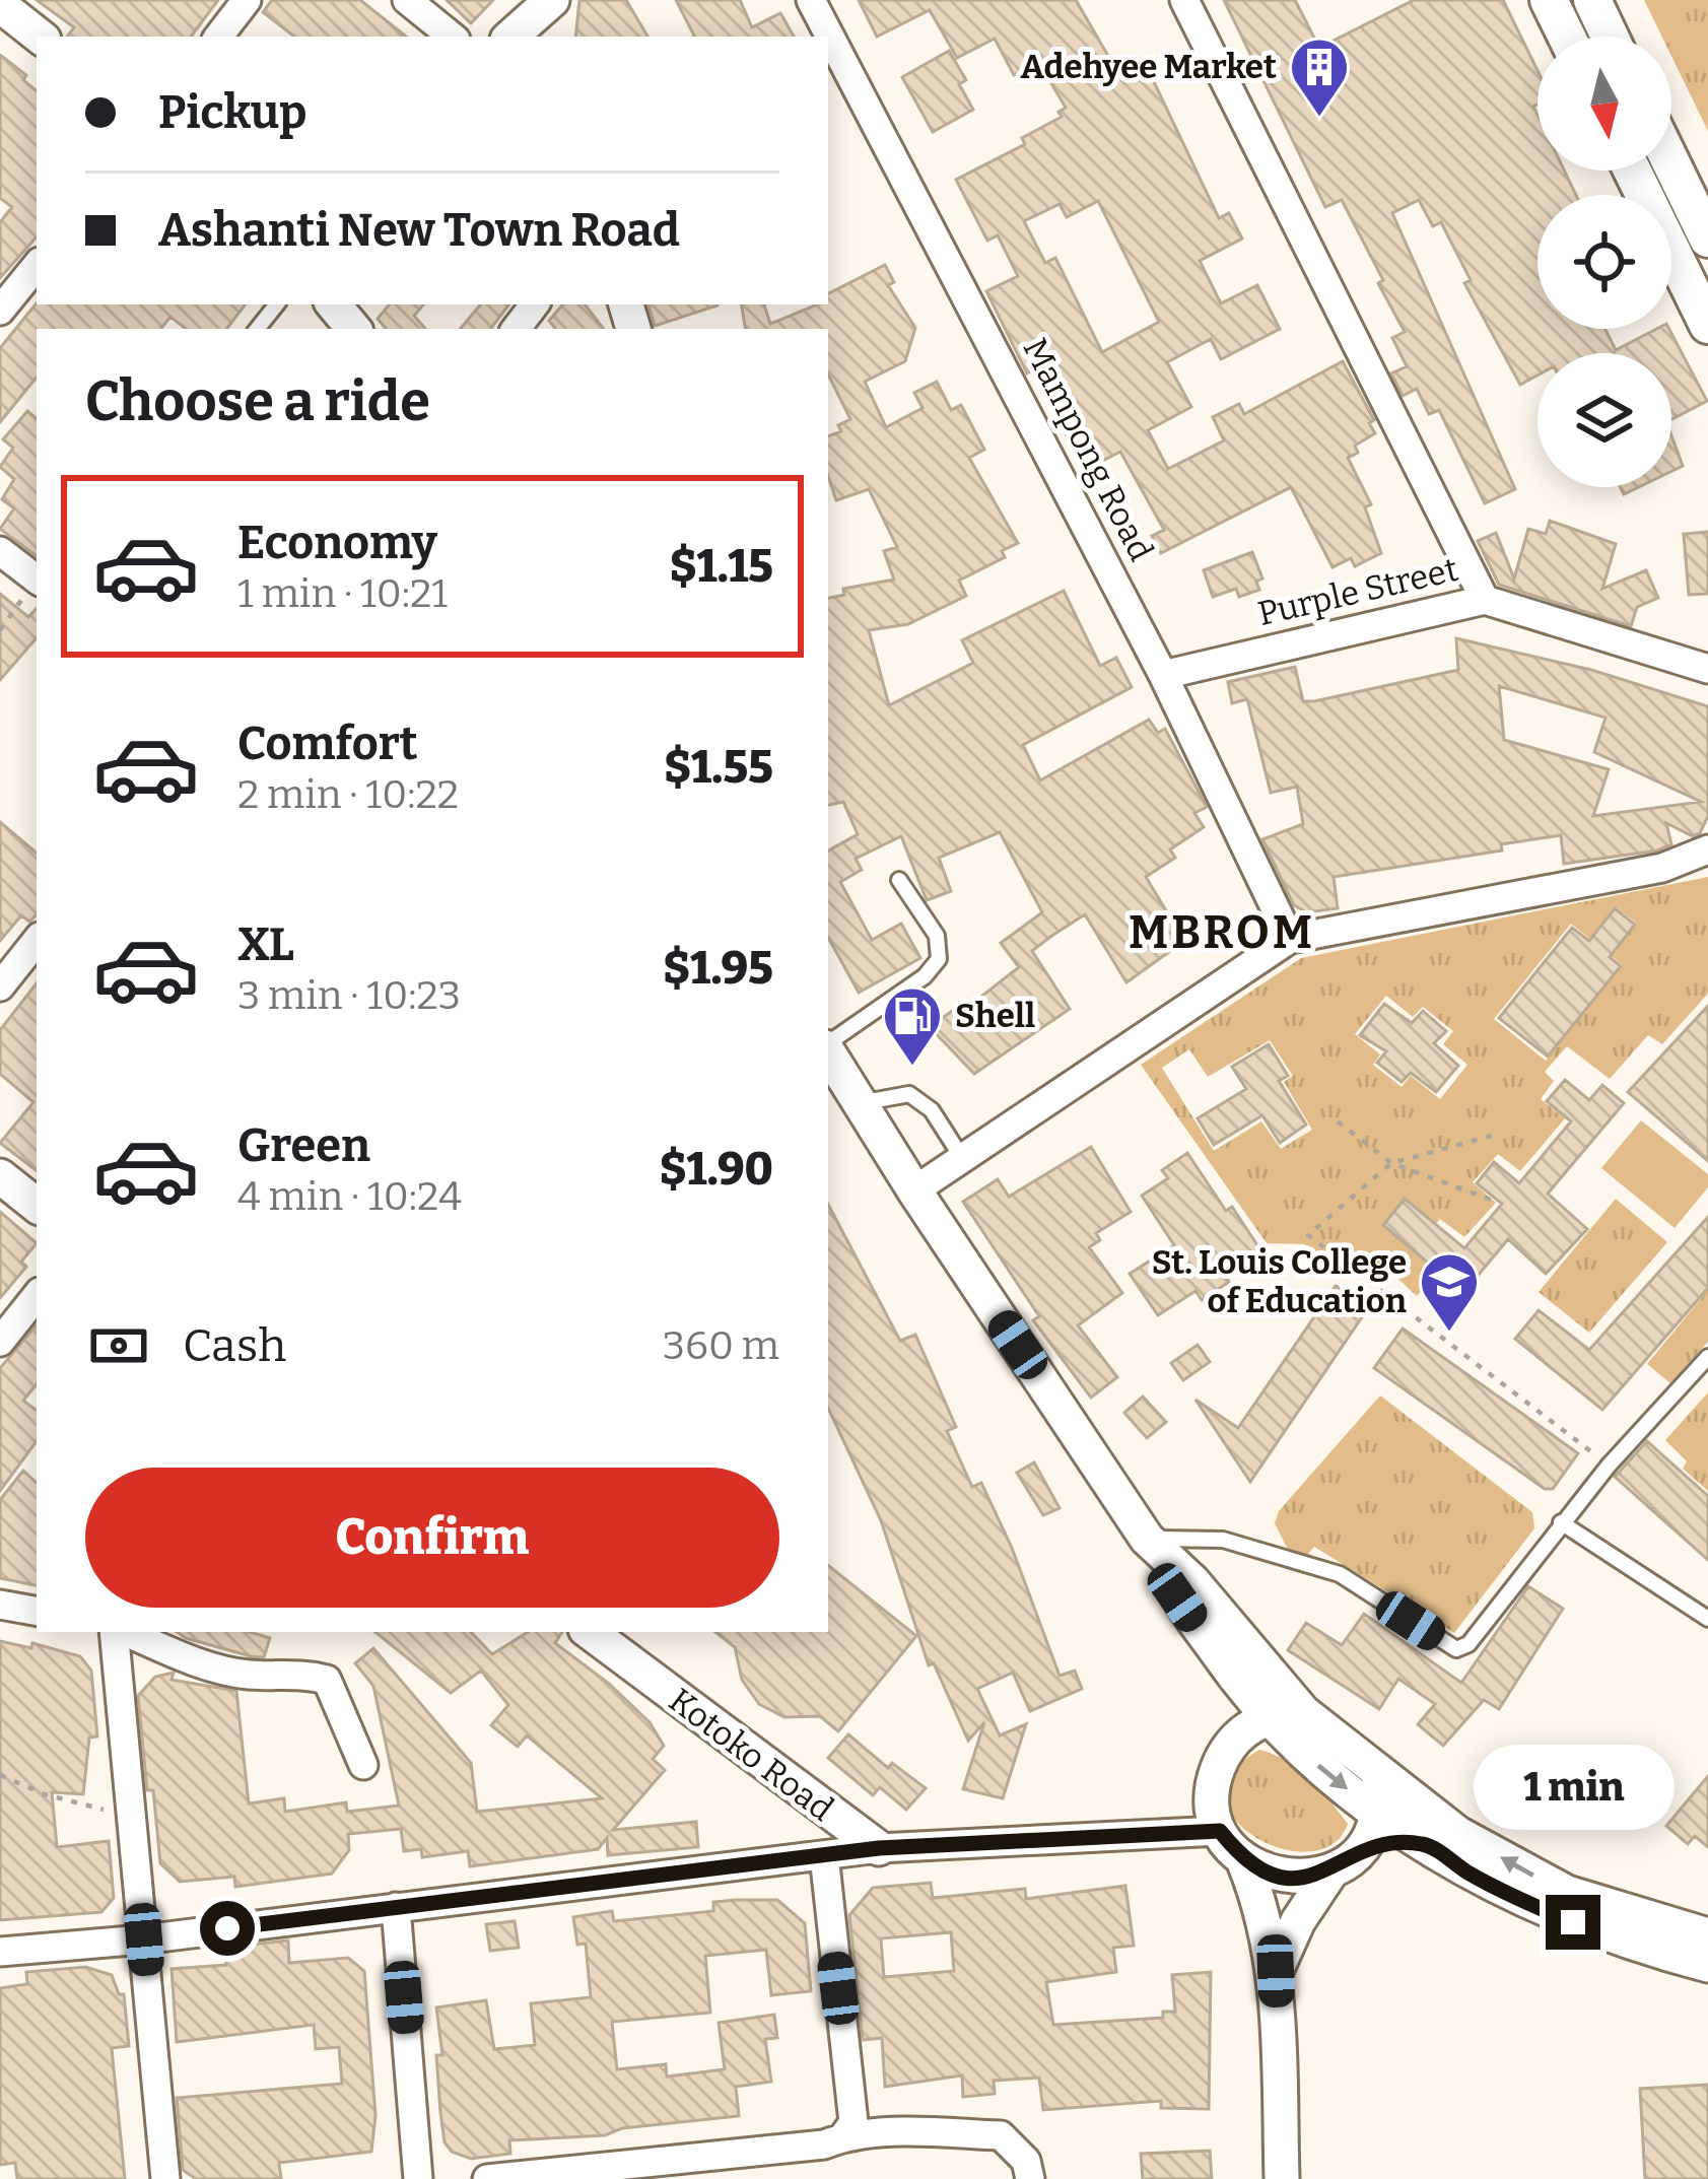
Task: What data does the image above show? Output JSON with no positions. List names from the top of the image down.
{
  "streets": {
    "street": ["Mampong Road", "Purple Street", "Kotoko Road"]
  },
  "crossings": [
    ["Mampong Road", "Purple Street"]
  ],
  "districts": ["MBROM"],
  "places": {
    "building": ["Adehyee Market"],
    "fuel station": ["Shell"],
    "school or university": ["St. Louis College of Education"]
  },
  "north": "bottom",
  "page": {
    "banner": ["Pickup", "Ashanti New Town Road"],
    "heading": "Choose a ride",
    "list": [
      {
        "name": "Economy",
        "note": "1 min · 10:21",
        "value": "$1.15"
      },
      {
        "name": "Comfort",
        "note": "2 min · 10:22",
        "value": "$1.55"
      },
      {
        "name": "XL",
        "note": "3 min · 10:23",
        "value": "$1.95"
      },
      {
        "name": "Green",
        "note": "4 min · 10:24",
        "value": "$1.90"
      }
    ],
    "pay": ["Cash", "360 m"],
    "buttons": "Confirm",
    "bubble": "1 min"
  }
}
